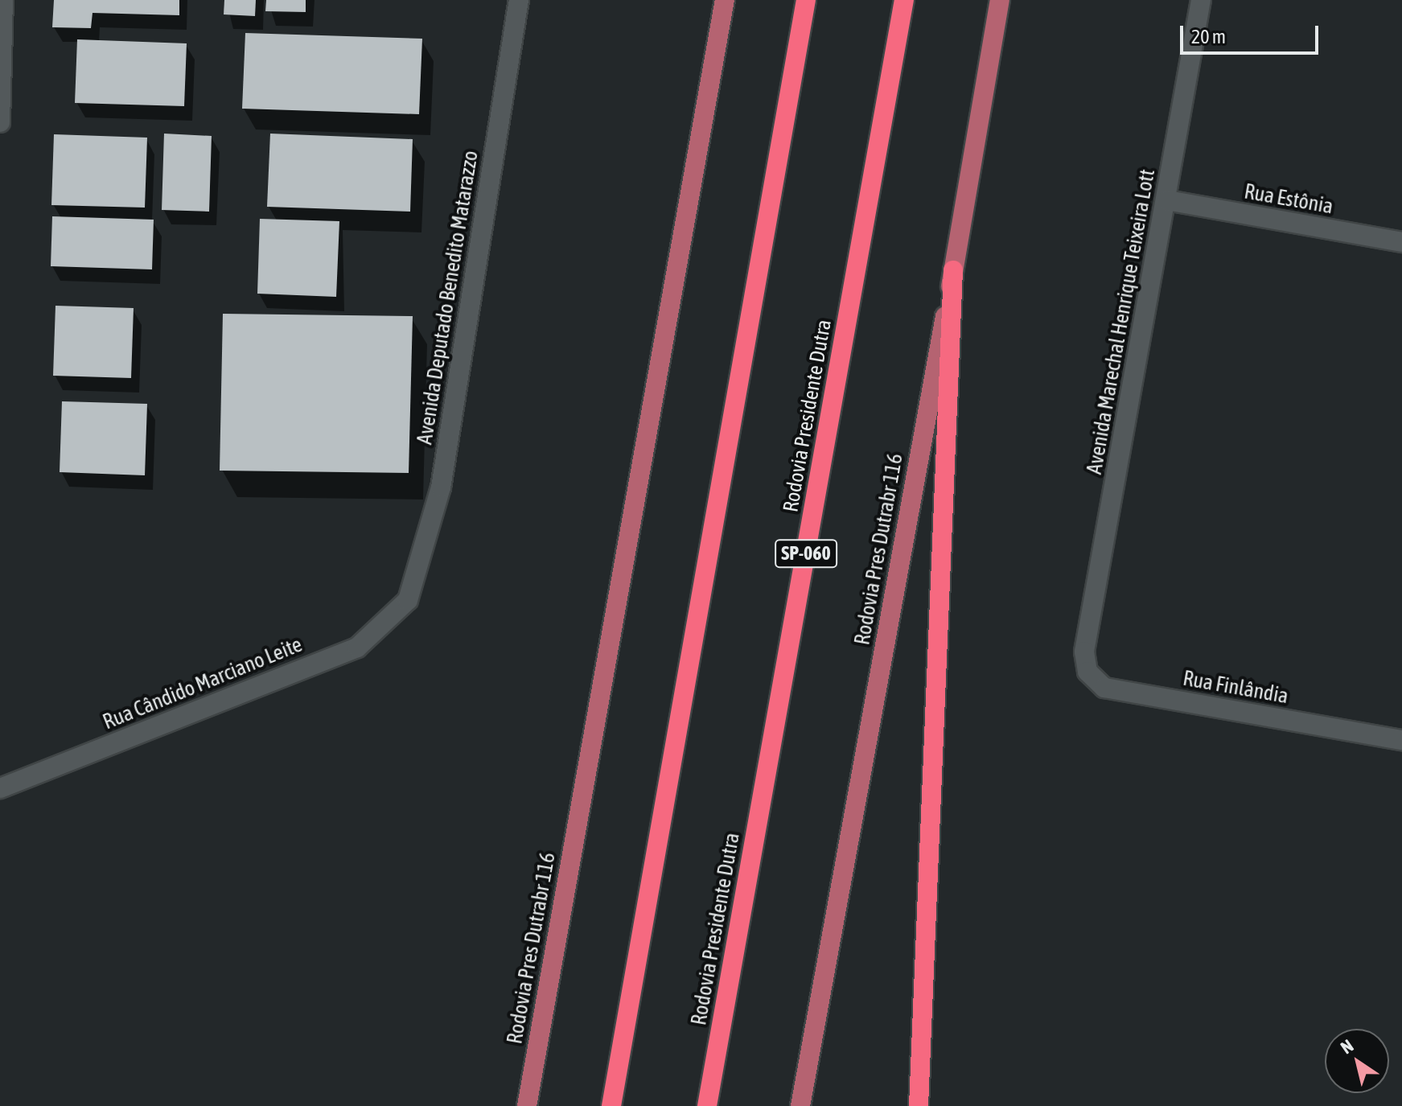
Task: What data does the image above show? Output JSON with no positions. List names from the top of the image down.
{
  "streets": {
    "highway": ["Rodovia Presidente Dutra", "SP-060"],
    "main road": ["Rodovia Pres Dutrabr 116"],
    "street": [
      "Rua Estônia",
      "Avenida Deputado Benedito Matarazzo",
      "Avenida Marechal Henrique Teixeira Lott",
      "Rua Cândido Marciano Leite",
      "Rua Finlândia"
    ]
  },
  "crossings": [
    ["Rua Estônia", "Avenida Marechal Henrique Teixeira Lott"],
    ["Avenida Deputado Benedito Matarazzo", "Rua Cândido Marciano Leite"],
    ["Avenida Marechal Henrique Teixeira Lott", "Rua Finlândia"]
  ],
  "scale_bar": "20 m",
  "north": "top left"
}
